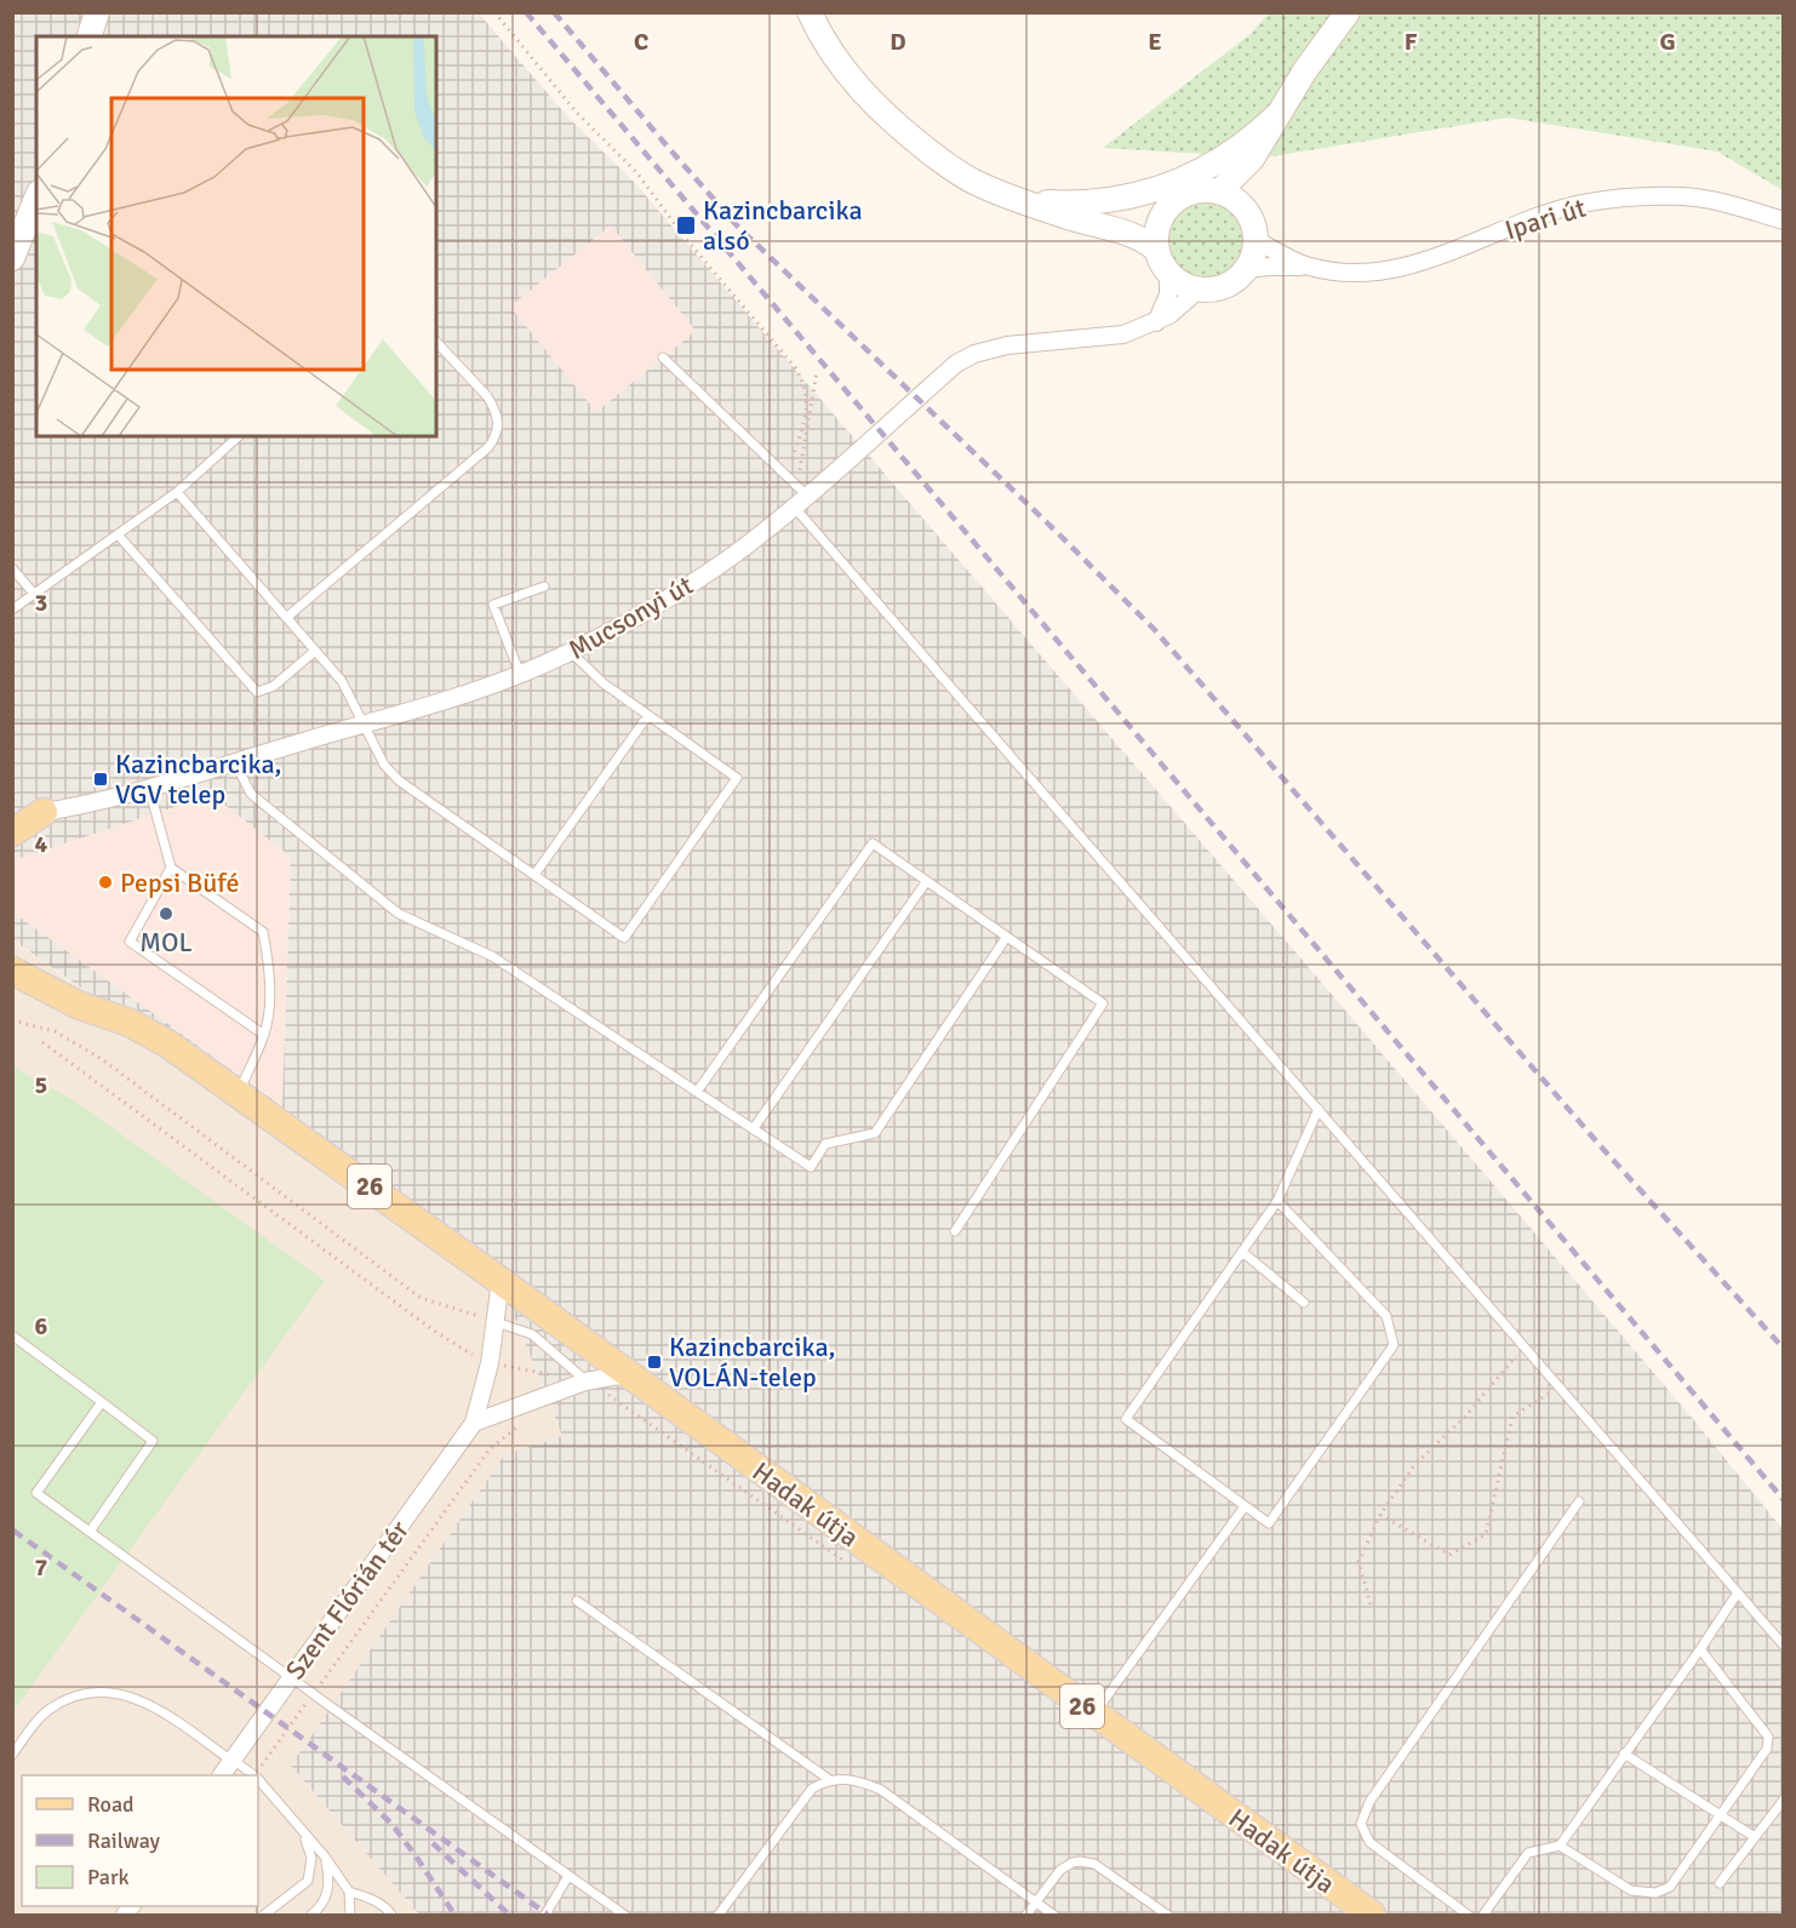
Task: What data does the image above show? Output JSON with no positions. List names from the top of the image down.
{
  "streets": {
    "main road": ["26", "Hadak útja"],
    "street": ["Ipari út", "Mucsonyi út", "Szent Flórián tér"]
  },
  "crossings": [
    ["Ipari út", "Mucsonyi út"],
    ["26", "Hadak útja"],
    ["Hadak útja", "Szent Flórián tér"]
  ],
  "places": {
    "transit": ["Kazincbarcika alsó", "Kazincbarcika, VGV telep", "Kazincbarcika, VOLÁN-telep"],
    "other": ["Pepsi Büfé", "MOL"]
  },
  "legend": ["Road", "Railway", "Park"],
  "grid": {
    "columns": [
      "C",
      "D",
      "E",
      "F",
      "G"
    ],
    "rows": [
      "3",
      "4",
      "5",
      "6",
      "7"
    ]
  }
}
